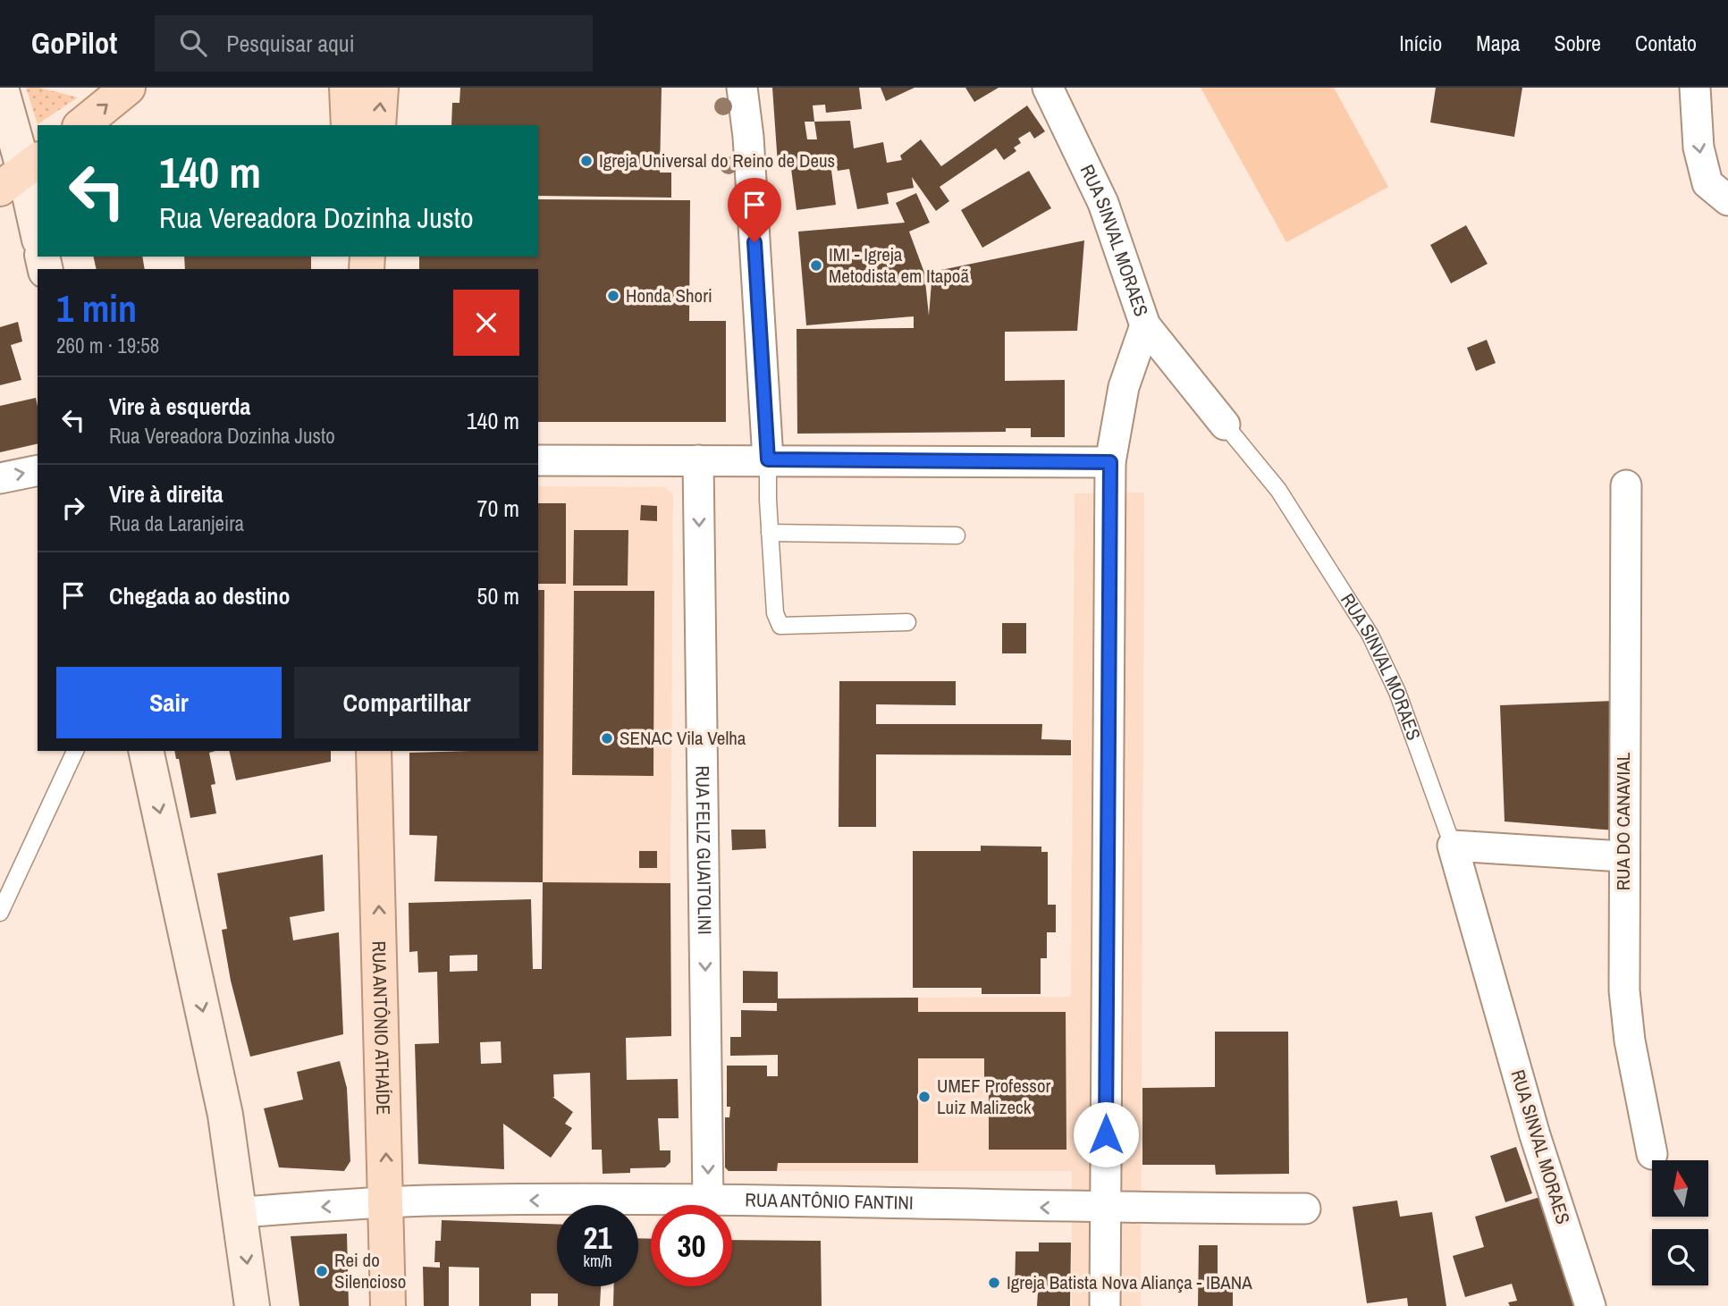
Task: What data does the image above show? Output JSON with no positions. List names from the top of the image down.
{
  "streets": {
    "main road": ["RUA ANTÔNIO ATHAÍDE"],
    "street": [
      "RUA SINVAL MORAES",
      "RUA DO CANAVIAL",
      "RUA FELIZ GUAITOLINI",
      "RUA ANTÔNIO FANTINI"
    ]
  },
  "crossings": [
    ["RUA FELIZ GUAITOLINI", "RUA ANTÔNIO FANTINI"],
    ["RUA ANTÔNIO ATHAÍDE", "RUA ANTÔNIO FANTINI"]
  ],
  "one_way": ["RUA FELIZ GUAITOLINI", "RUA ANTÔNIO ATHAÍDE", "RUA ANTÔNIO FANTINI"],
  "places": [
    "Igreja Universal do Reino de Deus",
    "IMI - Igreja Metodista em Itapoã",
    "Honda Shori",
    "SENAC Vila Velha",
    "UMEF Professor Luiz Malizeck",
    "Rei do Silencioso",
    "Igreja Batista Nova Aliança - IBANA"
  ],
  "north": "top",
  "page": {
    "header": "GoPilot",
    "search": "Pesquisar aqui",
    "nav": [
      "Início",
      "Mapa",
      "Sobre",
      "Contato"
    ],
    "turn": ["140 m", "Rua Vereadora Dozinha Justo"],
    "heading": ["1 min", "260 m · 19:58"],
    "list": [
      {
        "name": "Vire à esquerda",
        "note": "Rua Vereadora Dozinha Justo",
        "value": "140 m"
      },
      {
        "name": "Vire à direita",
        "note": "Rua da Laranjeira",
        "value": "70 m"
      },
      {
        "name": "Chegada ao destino",
        "value": "50 m"
      }
    ],
    "buttons": ["Sair", "Compartilhar"],
    "speed": "21 km/h",
    "limit": "30"
  }
}
